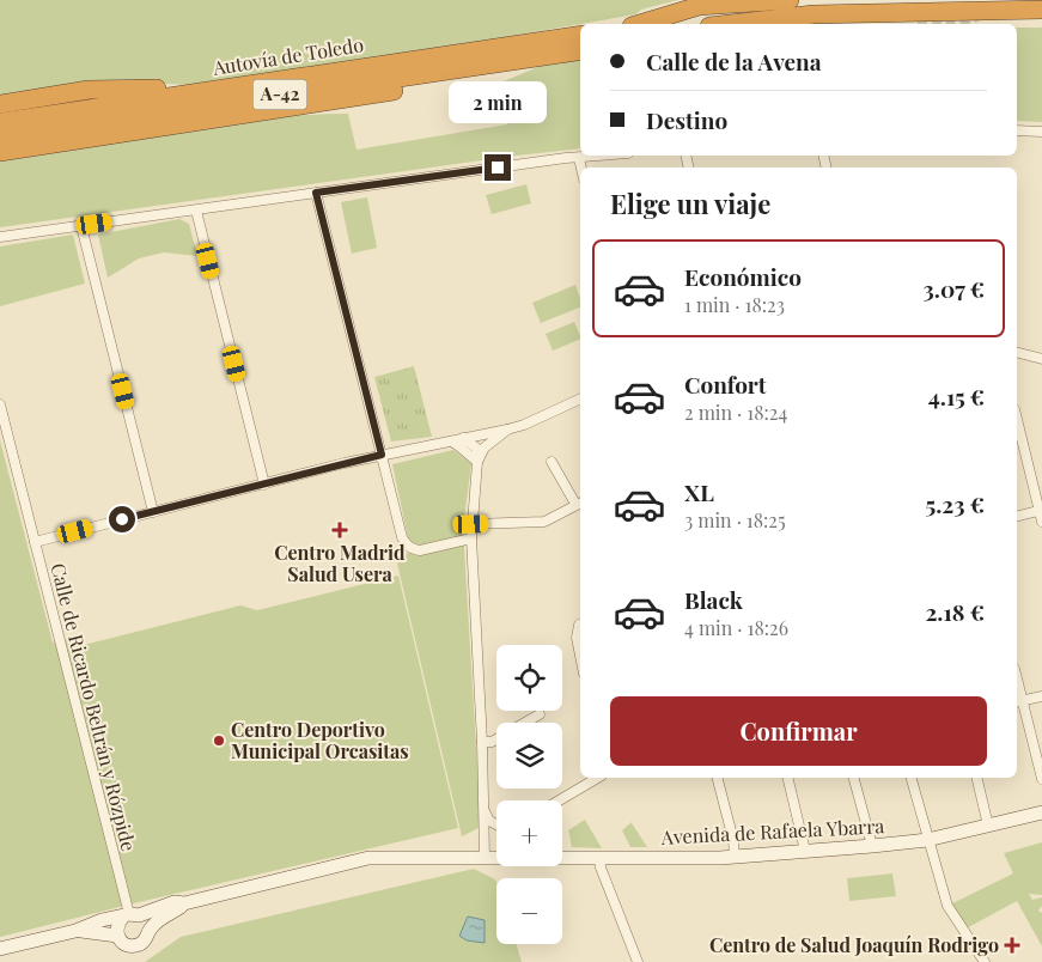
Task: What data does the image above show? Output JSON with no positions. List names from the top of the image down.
{
  "streets": {
    "highway": ["Autovía de Toledo", "A-42"],
    "main road": ["Avenida de Rafaela Ybarra"],
    "street": ["Calle de Ricardo Beltrán y Rózpide"]
  },
  "crossings": [
    ["Calle de Ricardo Beltrán y Rózpide", "Avenida de Rafaela Ybarra"]
  ],
  "places": {
    "health": ["Centro Madrid Salud Usera", "Centro de Salud Joaquín Rodrigo"],
    "other": ["Centro Deportivo Municipal Orcasitas"]
  },
  "page": {
    "banner": ["Calle de la Avena", "Destino"],
    "bubble": "2 min",
    "heading": "Elige un viaje",
    "list": [
      {
        "name": "Económico",
        "note": "1 min · 18:23",
        "value": "3.07 €"
      },
      {
        "name": "Confort",
        "note": "2 min · 18:24",
        "value": "4.15 €"
      },
      {
        "name": "XL",
        "note": "3 min · 18:25",
        "value": "5.23 €"
      },
      {
        "name": "Black",
        "note": "4 min · 18:26",
        "value": "2.18 €"
      }
    ],
    "map_buttons": ["+", "−"],
    "buttons": "Confirmar"
  }
}
